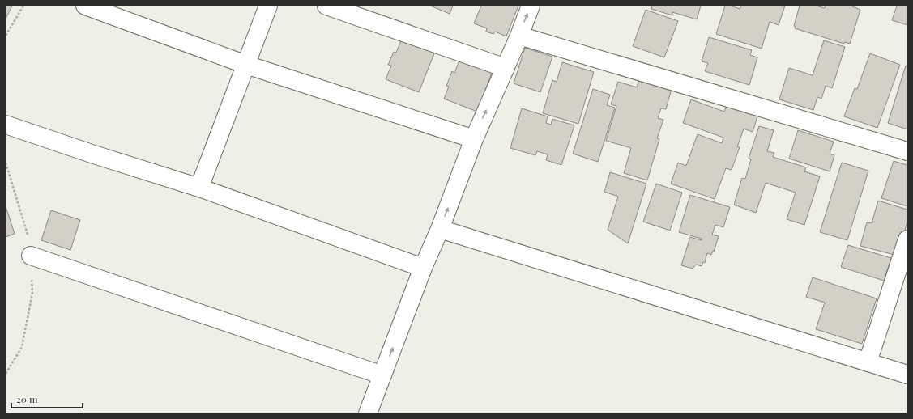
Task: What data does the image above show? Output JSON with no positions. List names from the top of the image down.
{
  "scale_bar": "20 m"
}
